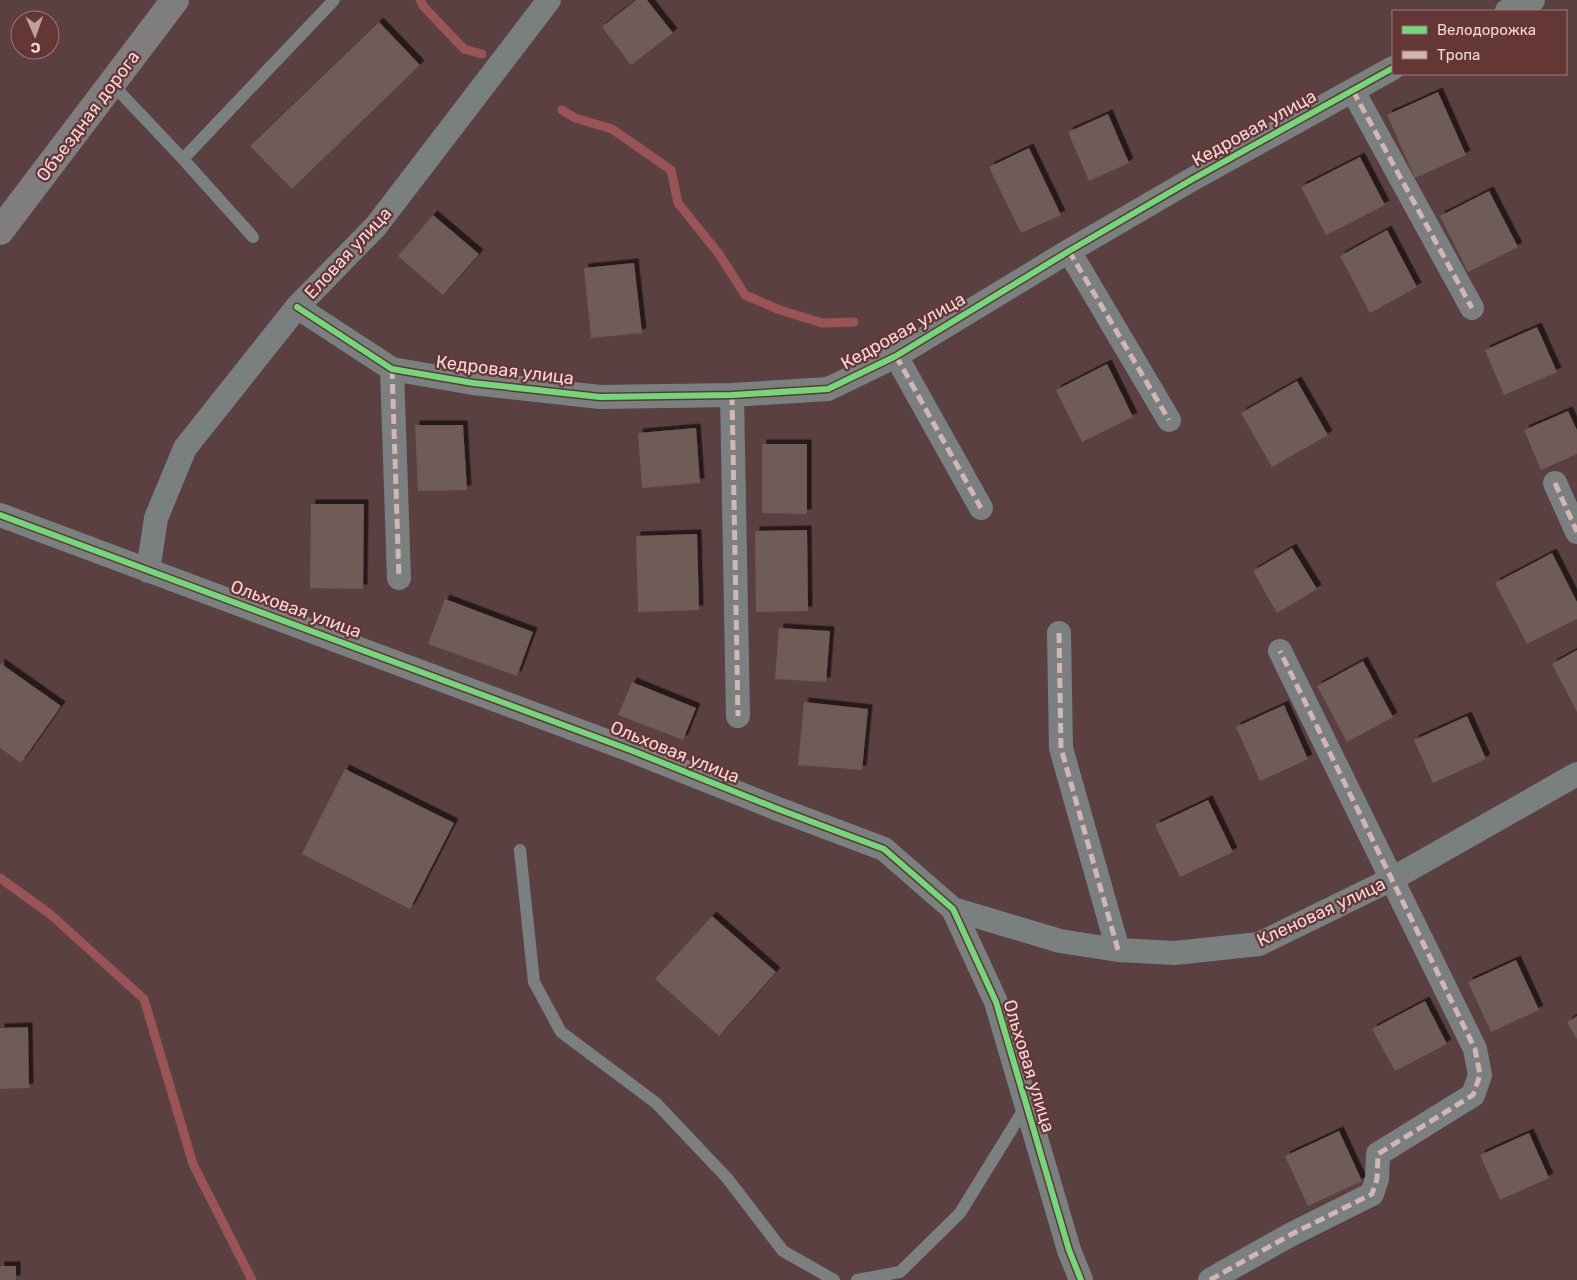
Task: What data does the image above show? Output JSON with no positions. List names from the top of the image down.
{
  "streets": {
    "main road": ["Объездная дорога"],
    "street": [
      "Кедровая улица",
      "Еловая улица",
      "Ольховая улица",
      "Кленовая улица"
    ]
  },
  "crossings": [
    ["Кедровая улица", "Еловая улица"],
    ["Еловая улица", "Ольховая улица"],
    ["Ольховая улица", "Кленовая улица"]
  ],
  "legend": ["Велодорожка", "Тропа"],
  "north": "bottom"
}
